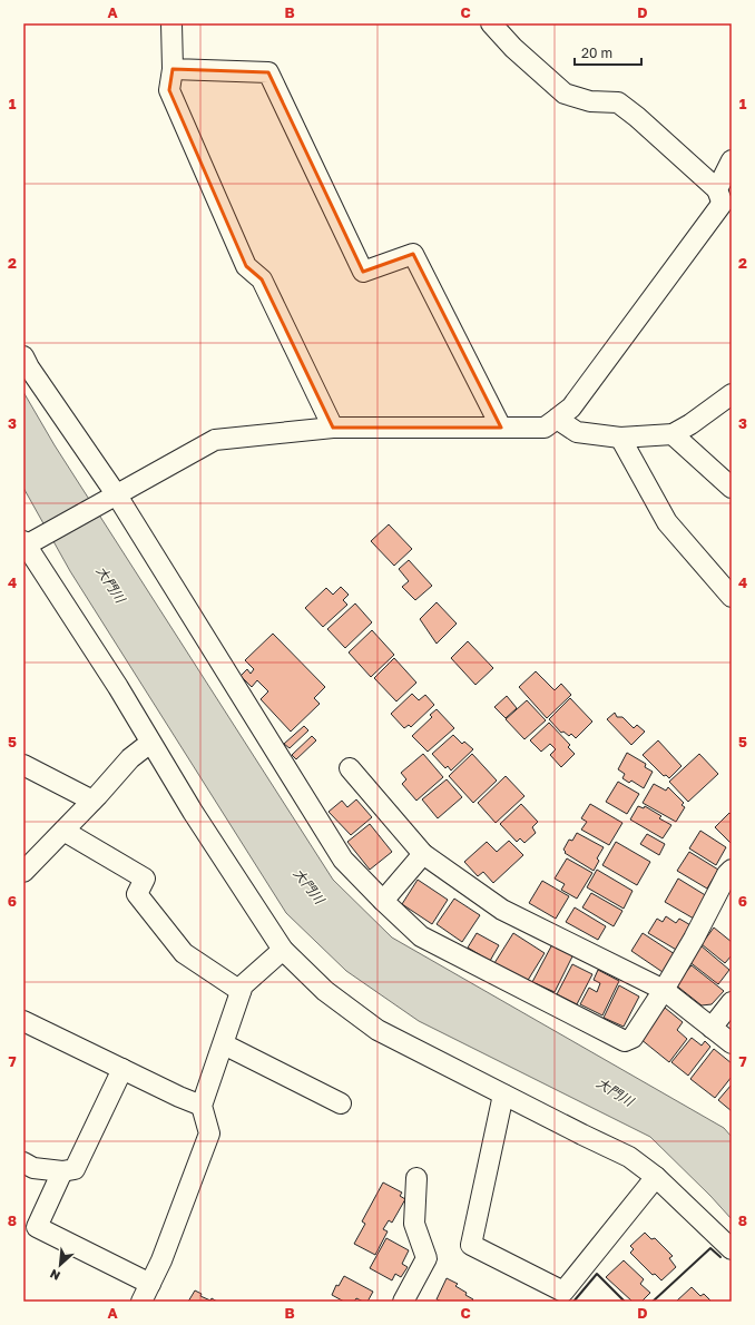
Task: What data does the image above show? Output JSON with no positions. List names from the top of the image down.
{
  "water": ["大門川"],
  "scale_bar": "20 m",
  "north": "bottom left",
  "grid": {
    "columns": [
      "A",
      "B",
      "C",
      "D"
    ],
    "rows": [
      "1",
      "2",
      "3",
      "4",
      "5",
      "6",
      "7",
      "8"
    ]
  }
}
